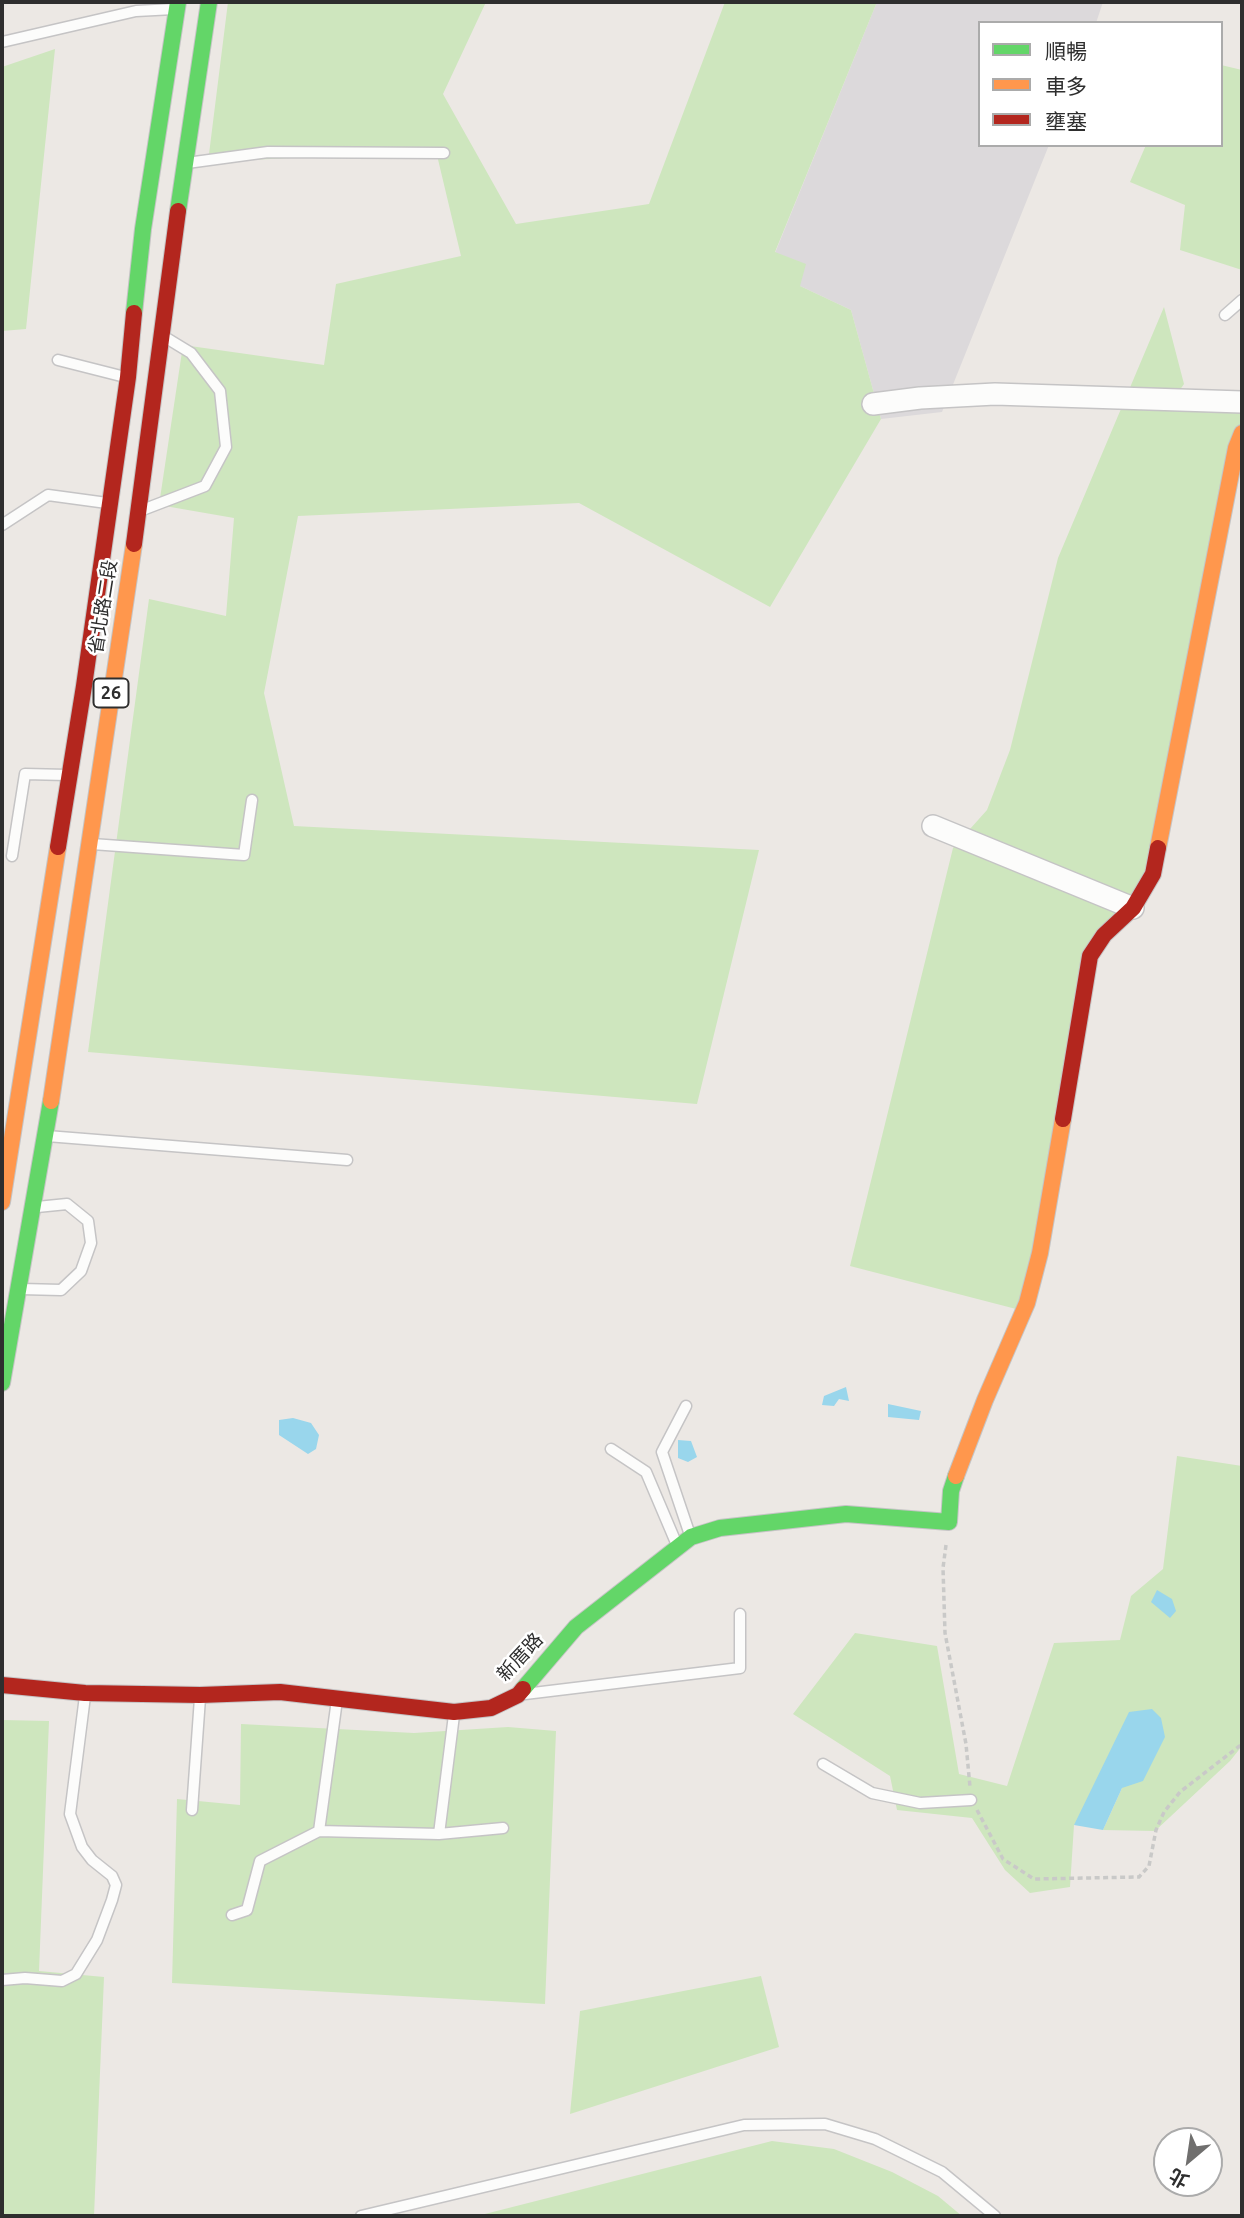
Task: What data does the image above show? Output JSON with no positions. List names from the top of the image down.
{
  "streets": {
    "main road": ["省北路二段", "26", "新厝路"]
  },
  "legend": ["順暢", "車多", "壅塞"],
  "north": "bottom left"
}
